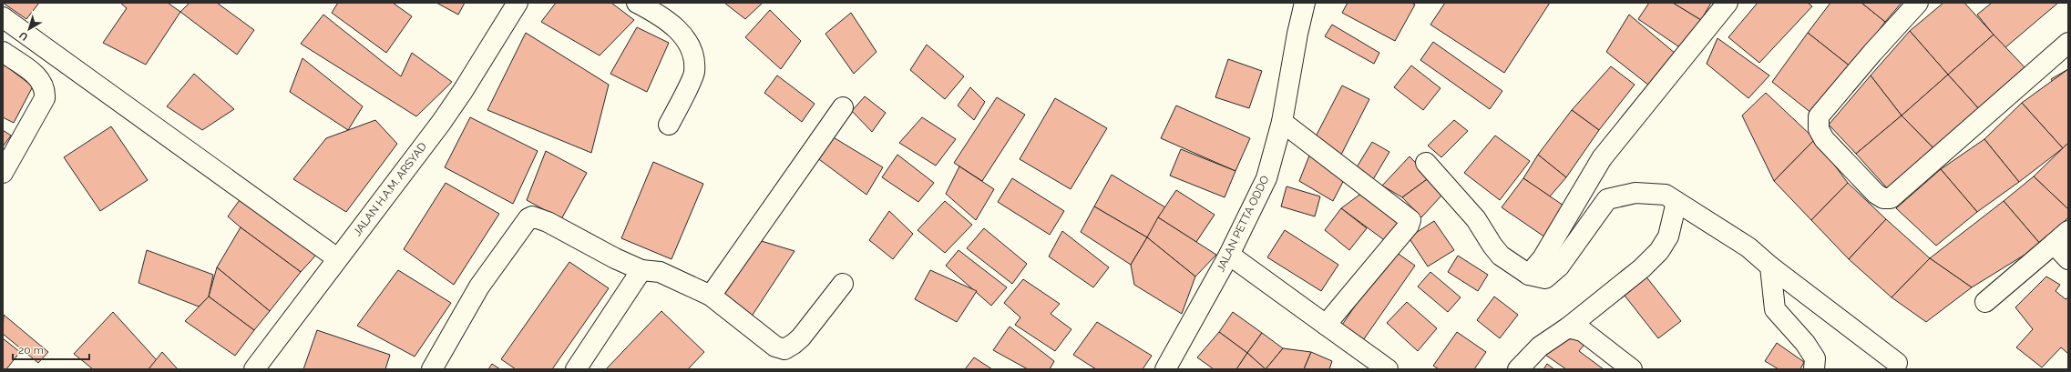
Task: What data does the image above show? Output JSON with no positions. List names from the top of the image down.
{
  "streets": {
    "main road": ["JALAN H.A.M. ARSYAD", "JALAN PETTA ODDO"]
  },
  "scale_bar": "20 m",
  "north": "bottom left"
}
